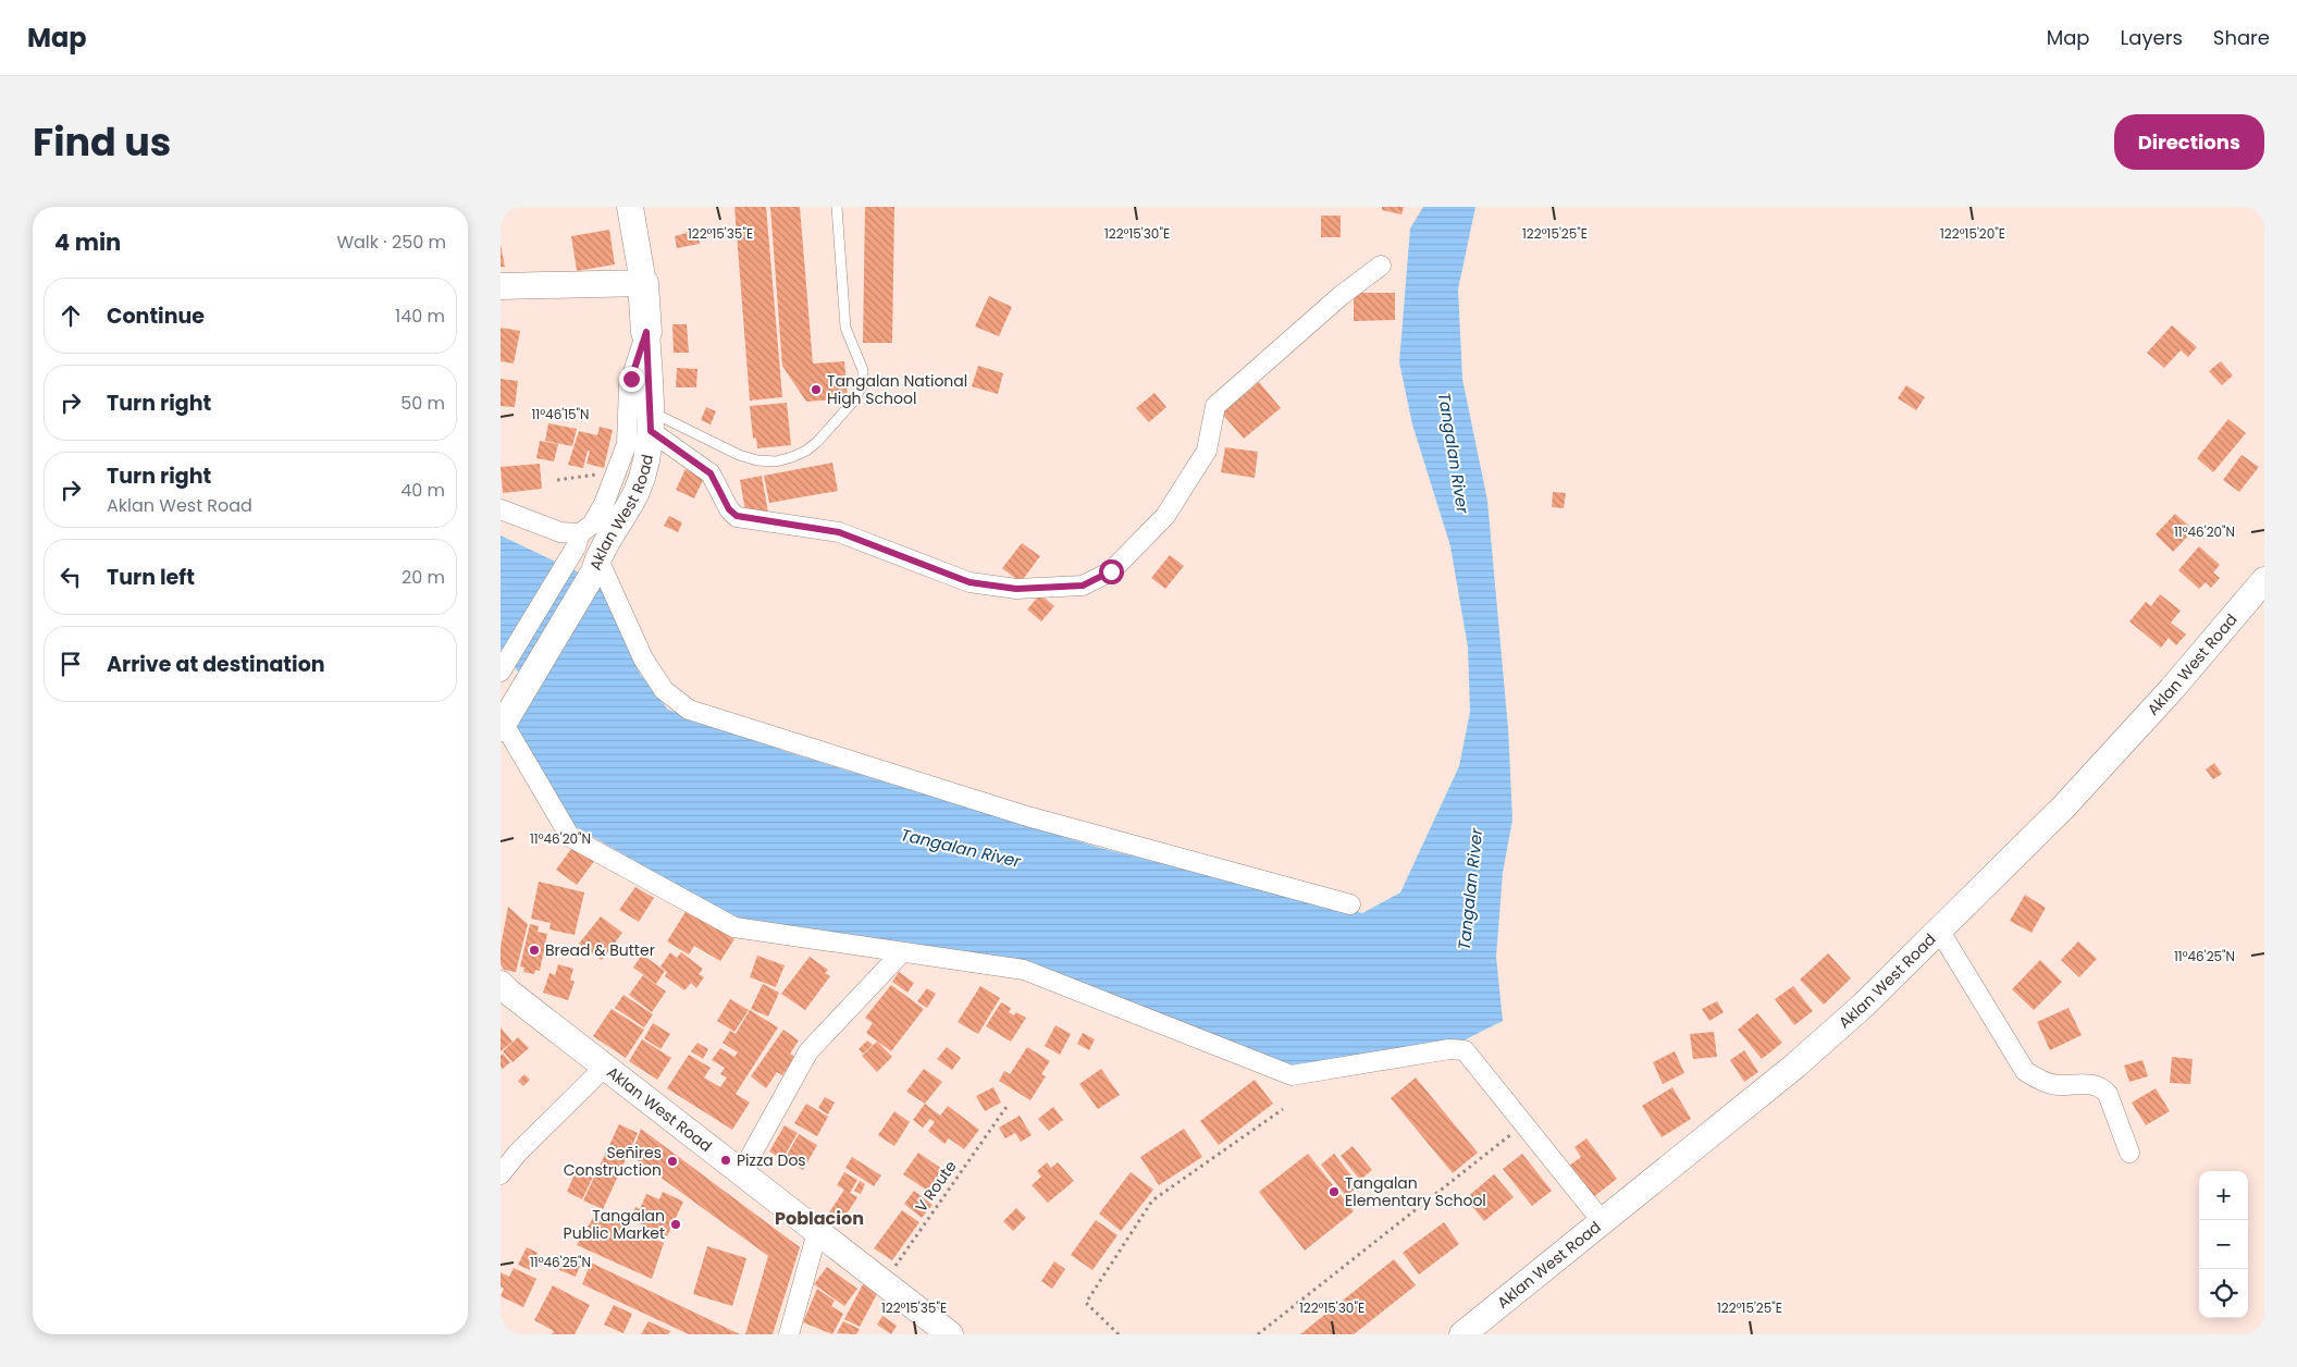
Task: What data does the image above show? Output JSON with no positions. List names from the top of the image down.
{
  "streets": {
    "main road": ["Aklan West Road"],
    "path": ["V Route"]
  },
  "crossings": [
    ["Aklan West Road", "V Route"]
  ],
  "districts": ["Poblacion"],
  "water": ["Tangalan River"],
  "places": [
    "Tangalan National High School",
    "Bread & Butter",
    "Pizza Dos",
    "Señires Construction",
    "Tangalan Elementary School",
    "Tangalan Public Market"
  ],
  "page": {
    "header": "Map",
    "nav": ["Map", "Layers", "Share"],
    "title": "Find us",
    "buttons": "Directions",
    "heading": ["4 min", "Walk · 250 m"],
    "list": [
      ["Continue", "140 m"],
      ["Turn right", "50 m"],
      ["Turn right", "Aklan West Road", "40 m"],
      ["Turn left", "20 m"],
      "Arrive at destination"
    ],
    "map_buttons": ["+", "−"]
  },
  "coordinates": [
    "122°15'35\"E",
    "122°15'30\"E",
    "122°15'25\"E",
    "122°15'20\"E",
    "11°46'15\"N",
    "11°46'20\"N",
    "11°46'25\"N"
  ]
}
